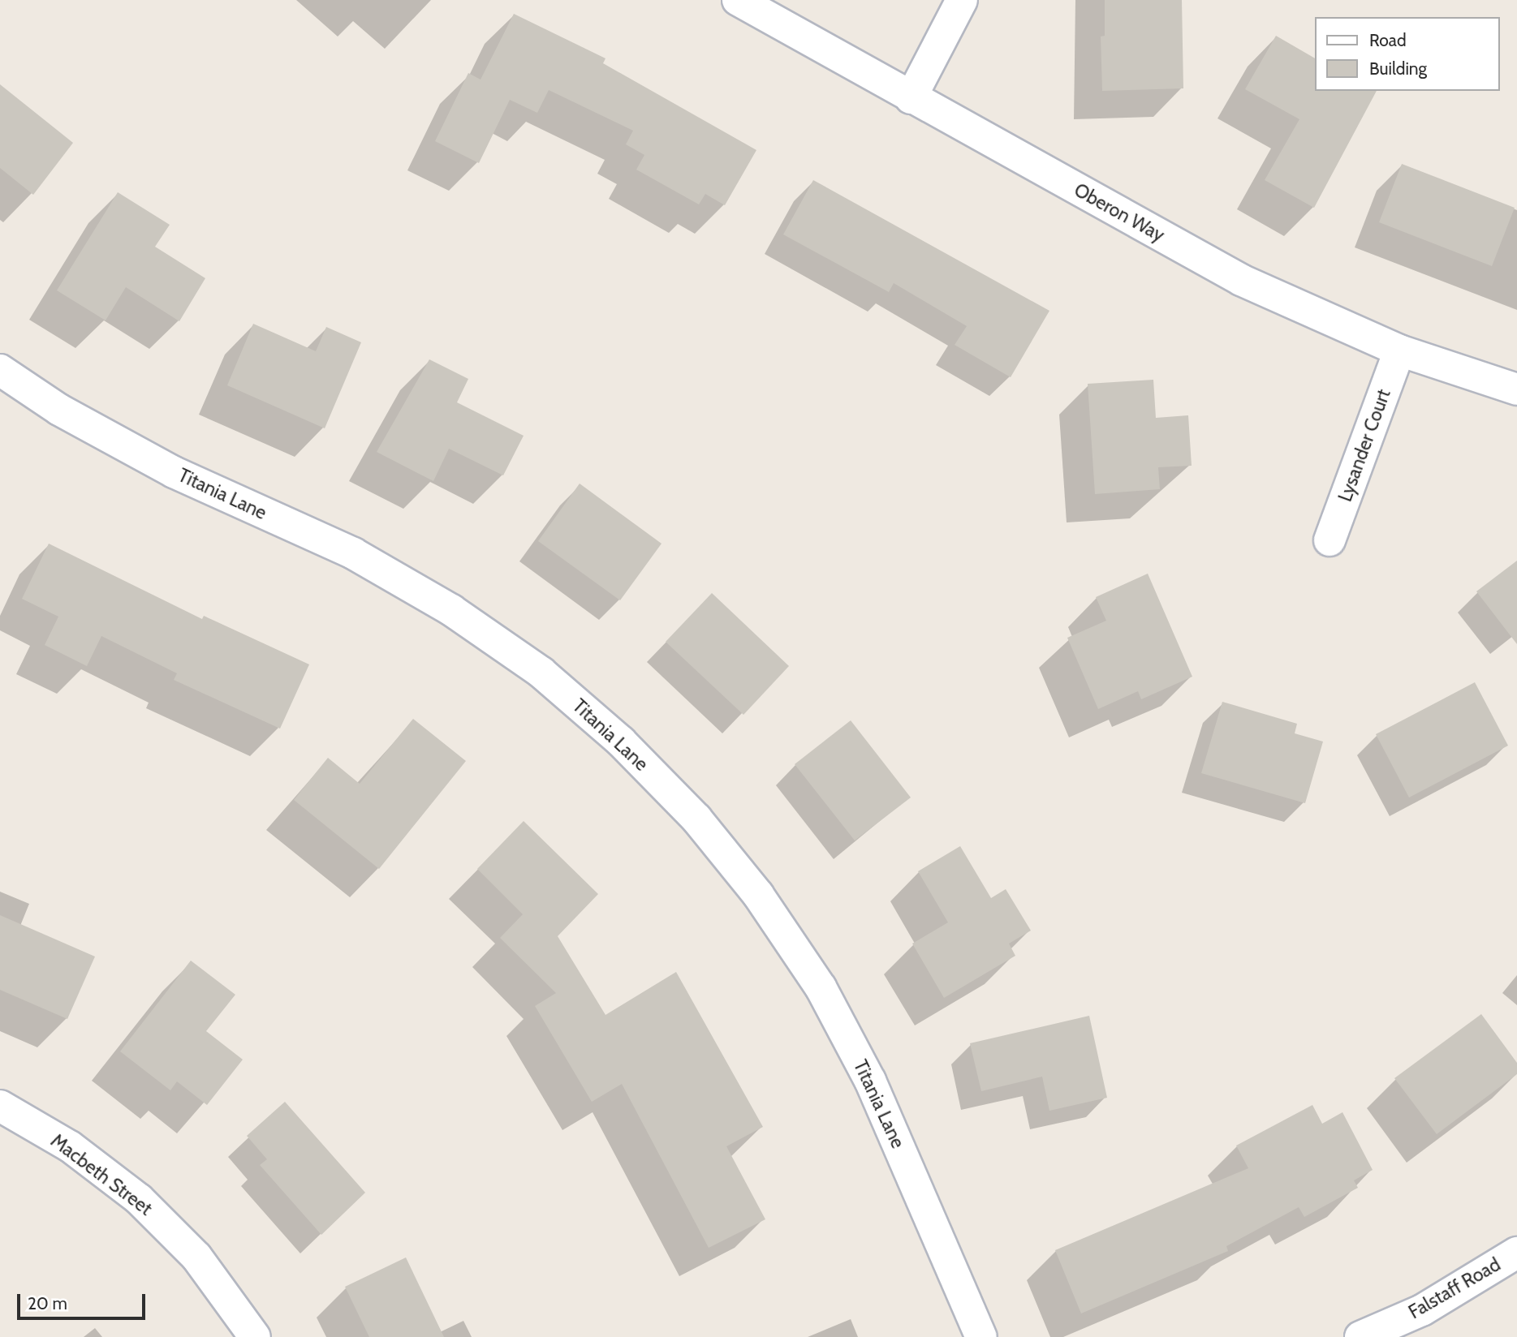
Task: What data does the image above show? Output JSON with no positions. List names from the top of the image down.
{
  "streets": {
    "street": [
      "Oberon Way",
      "Lysander Court",
      "Titania Lane",
      "Macbeth Street",
      "Falstaff Road"
    ]
  },
  "crossings": [
    ["Oberon Way", "Lysander Court"]
  ],
  "legend": ["Road", "Building"],
  "scale_bar": "20 m"
}
